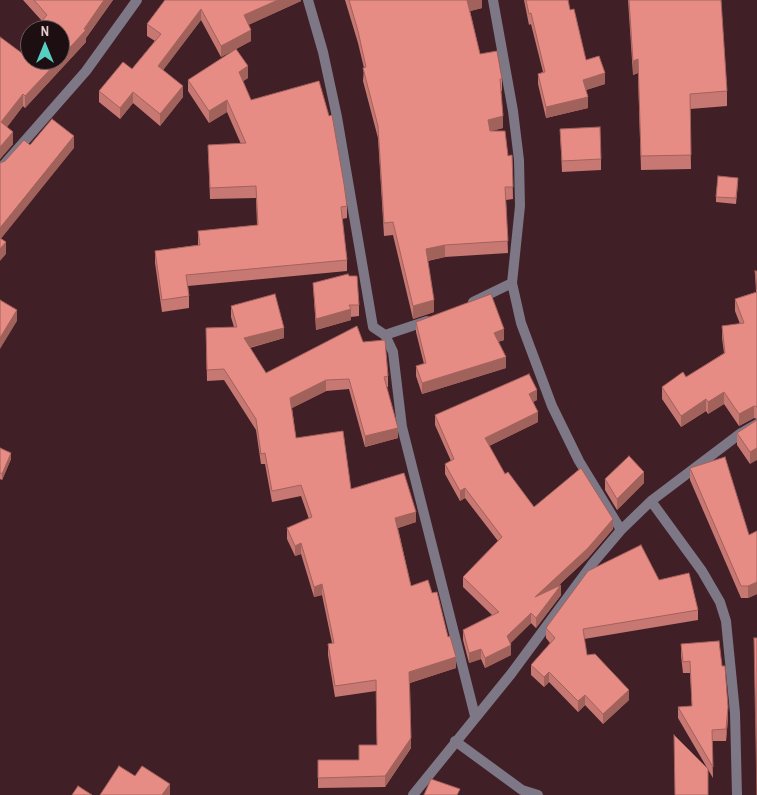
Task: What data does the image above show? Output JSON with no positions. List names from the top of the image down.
{
  "north": "top"
}
